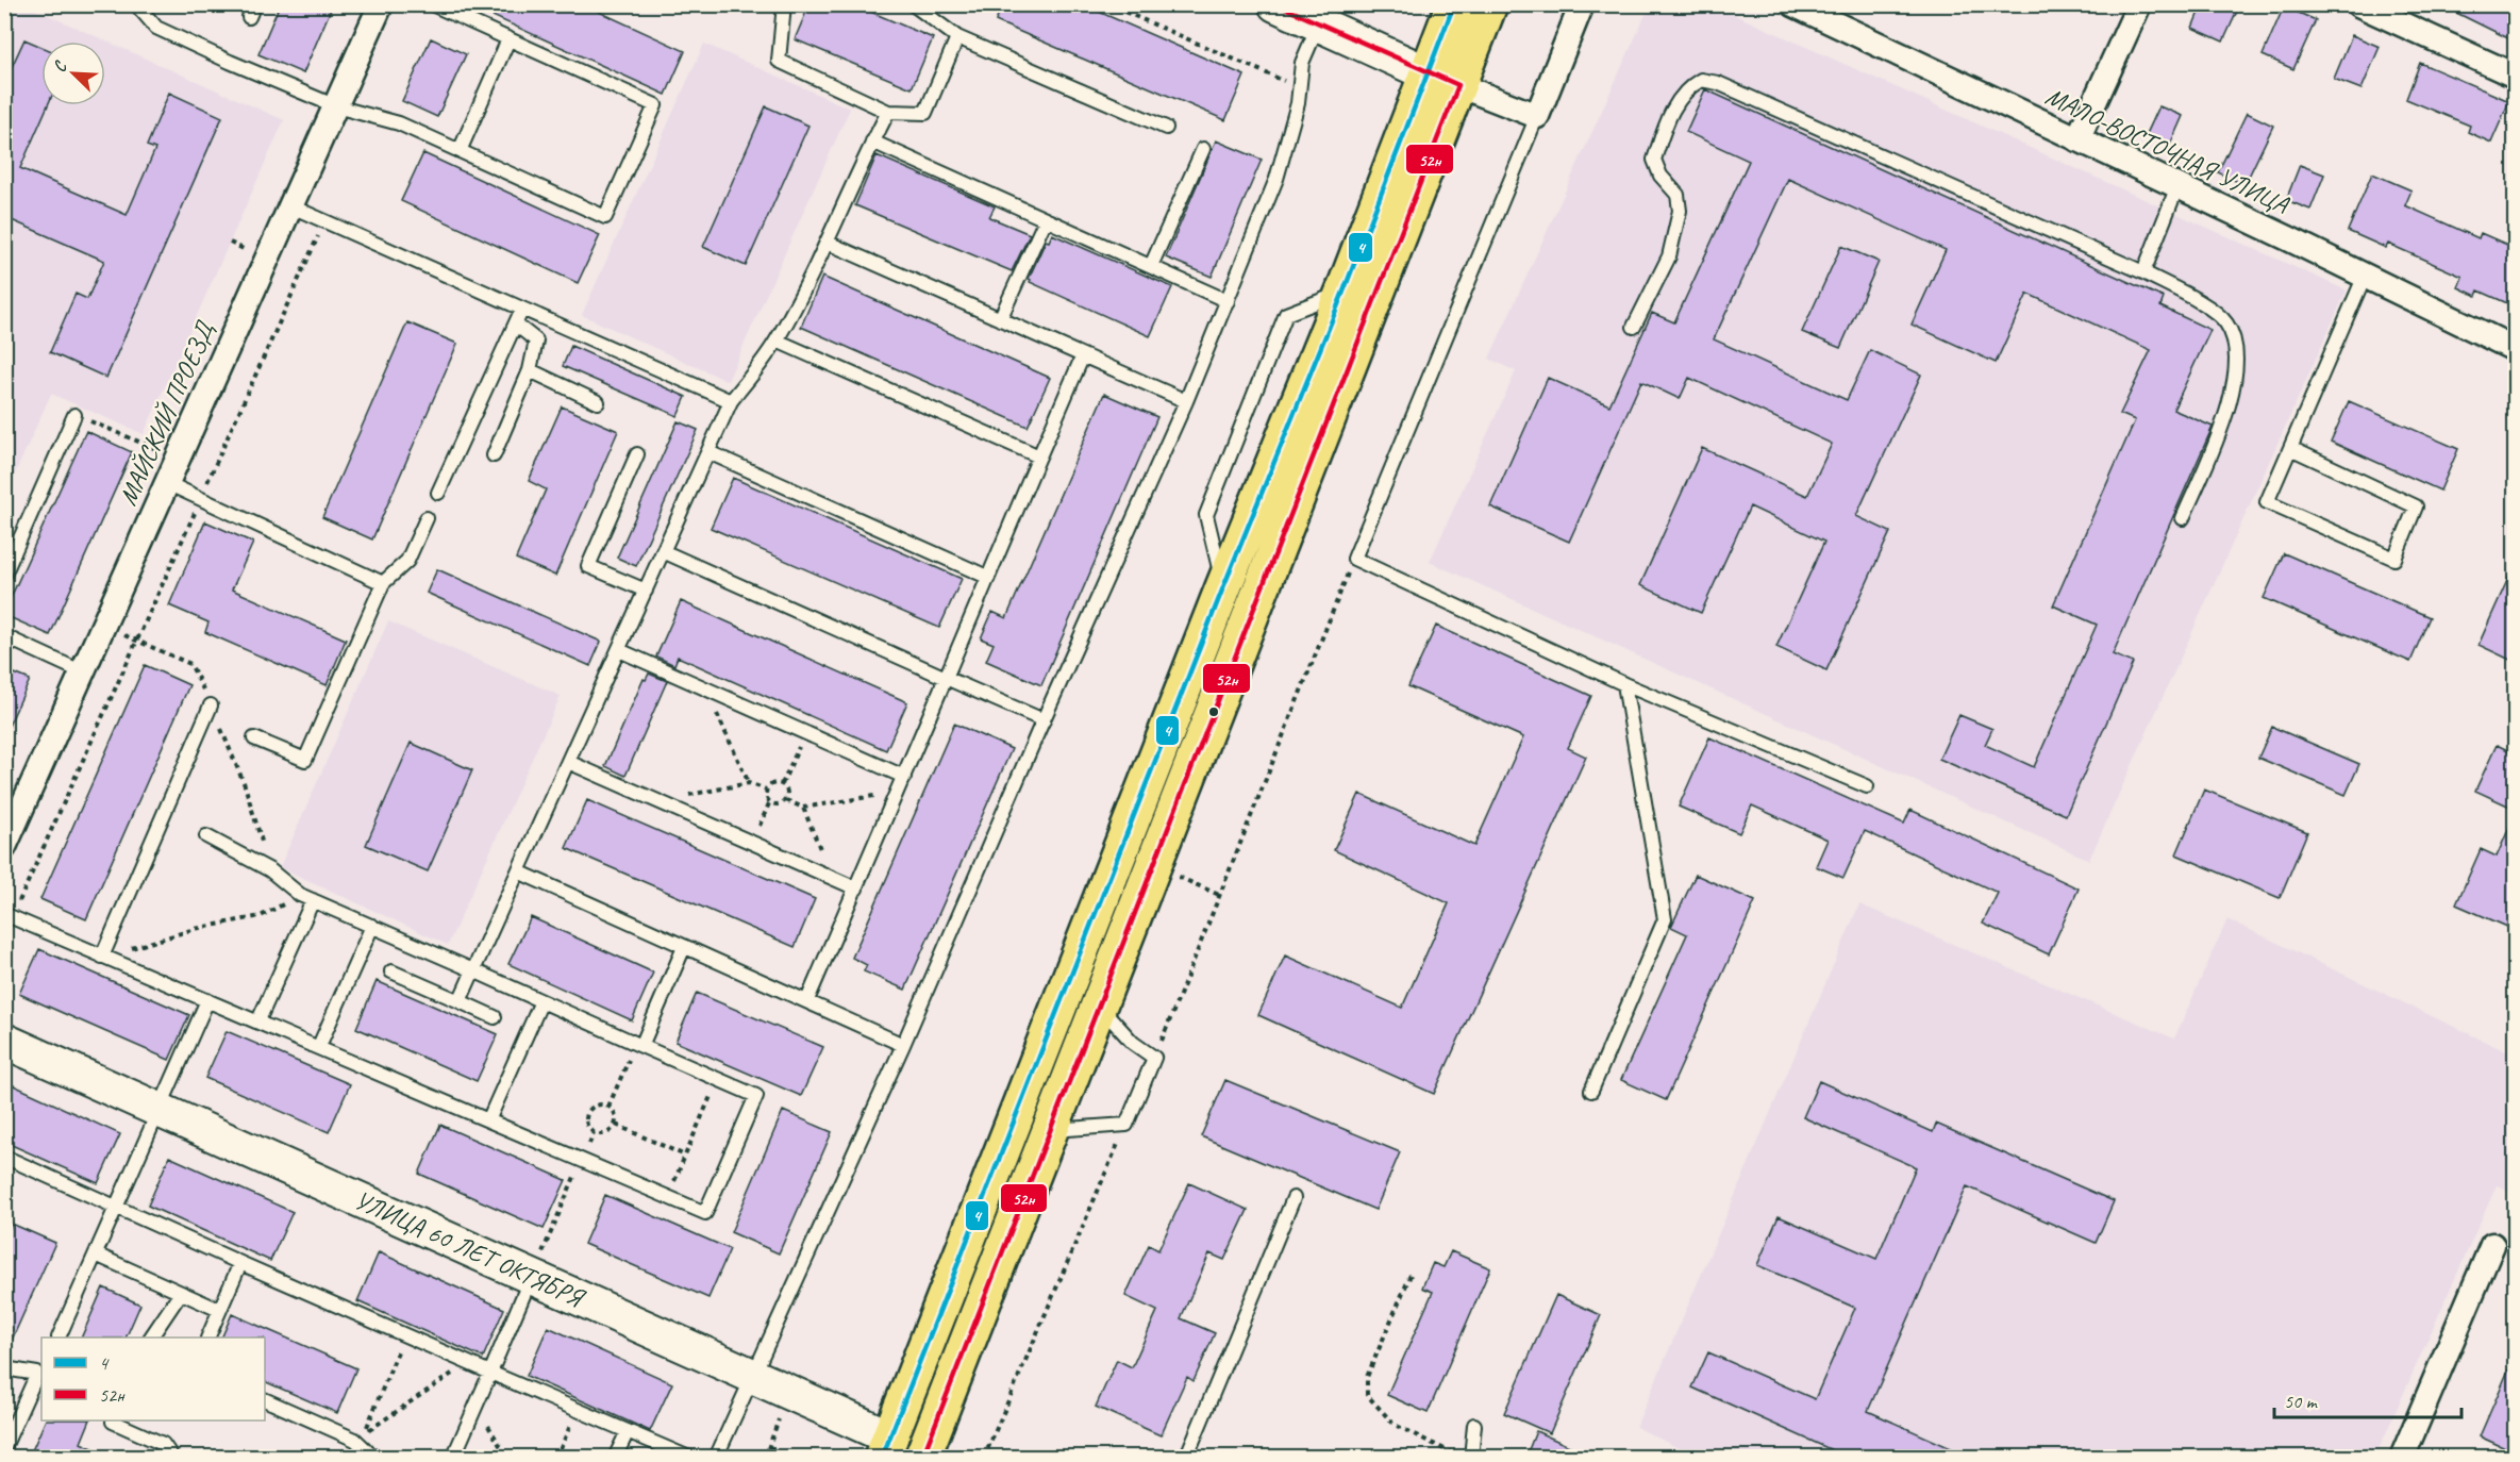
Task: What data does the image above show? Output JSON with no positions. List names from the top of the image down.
{
  "streets": {
    "main road": ["УЛИЦА 60 ЛЕТ ОКТЯБРЯ"],
    "street": ["МАЛО-ВОСТОЧНАЯ УЛИЦА", "МАЙСКИЙ ПРОЕЗД"]
  },
  "lines": ["transit line 4", "transit line 52н"],
  "legend": ["4", "52н"],
  "scale_bar": "50 m",
  "north": "top left"
}
